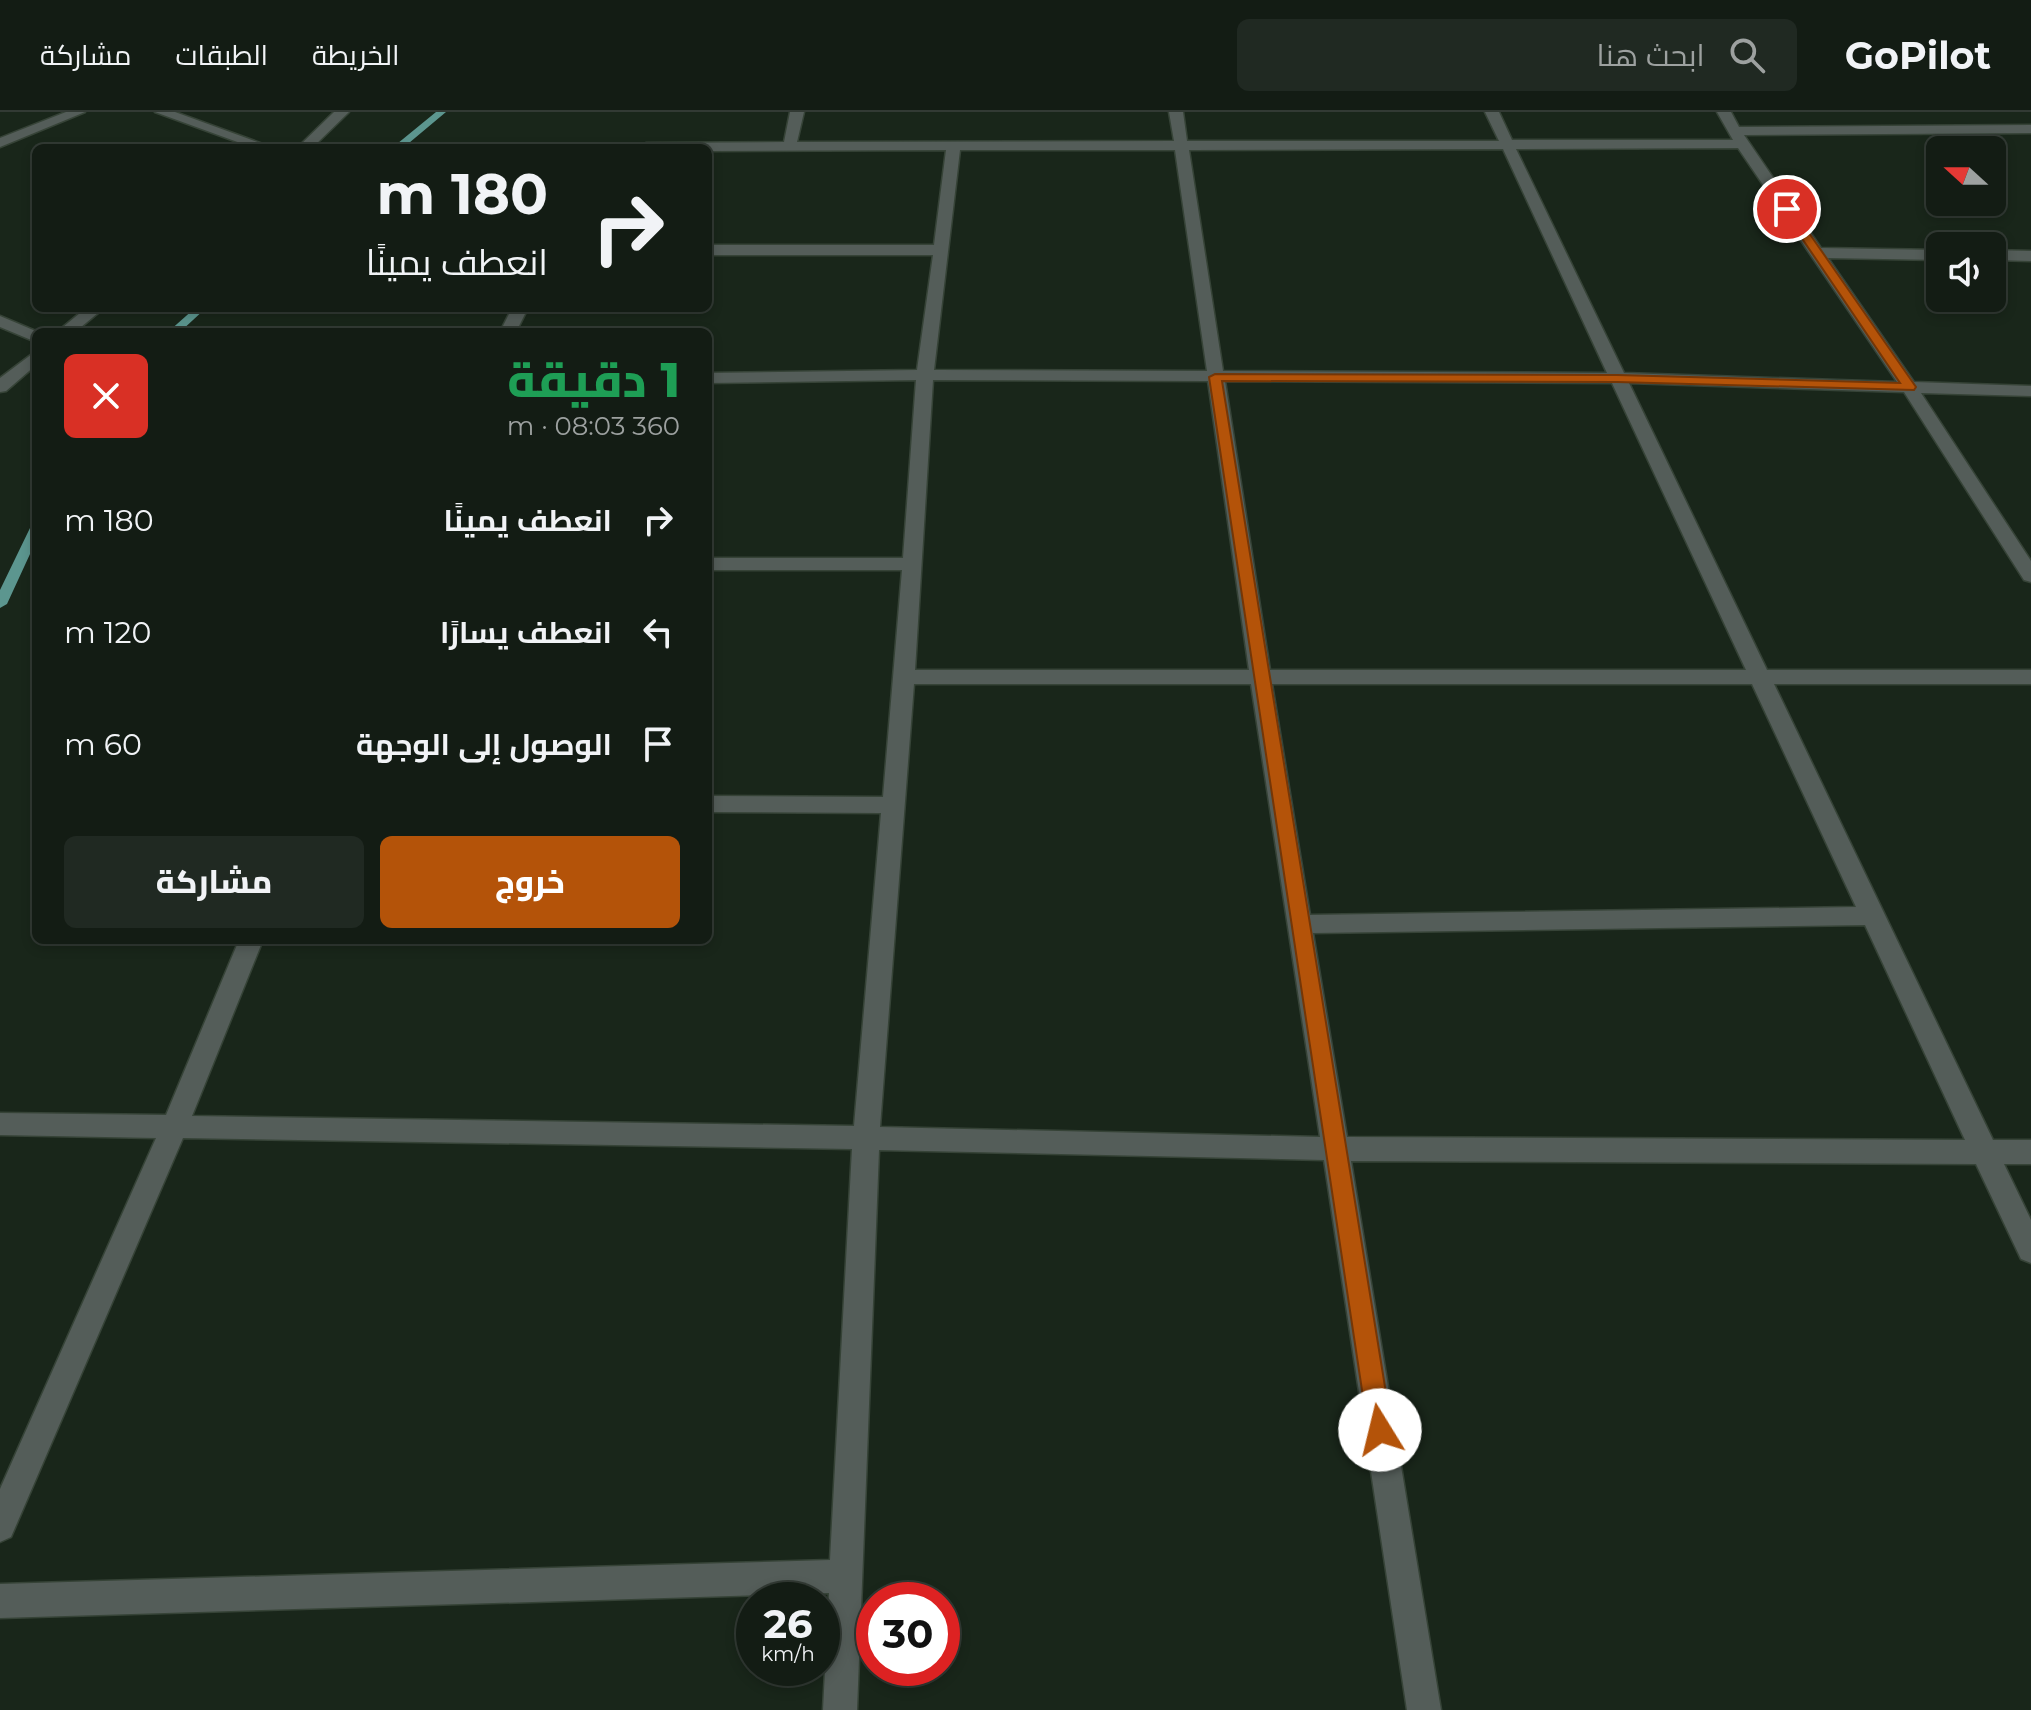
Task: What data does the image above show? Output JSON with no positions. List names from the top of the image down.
{
  "north": "left",
  "page": {
    "header": "GoPilot",
    "search": "ابحث هنا",
    "nav": ["الخريطة", "الطبقات", "مشاركة"],
    "turn": ["180 m", "انعطف يمينًا"],
    "heading": ["1 دقيقة", "360 m · 08:03"],
    "list": [
      {
        "name": "انعطف يمينًا",
        "value": "180 m"
      },
      {
        "name": "انعطف يسارًا",
        "value": "120 m"
      },
      {
        "name": "الوصول إلى الوجهة",
        "value": "60 m"
      }
    ],
    "buttons": ["خروج", "مشاركة"],
    "speed": "26 km/h",
    "limit": "30"
  }
}
